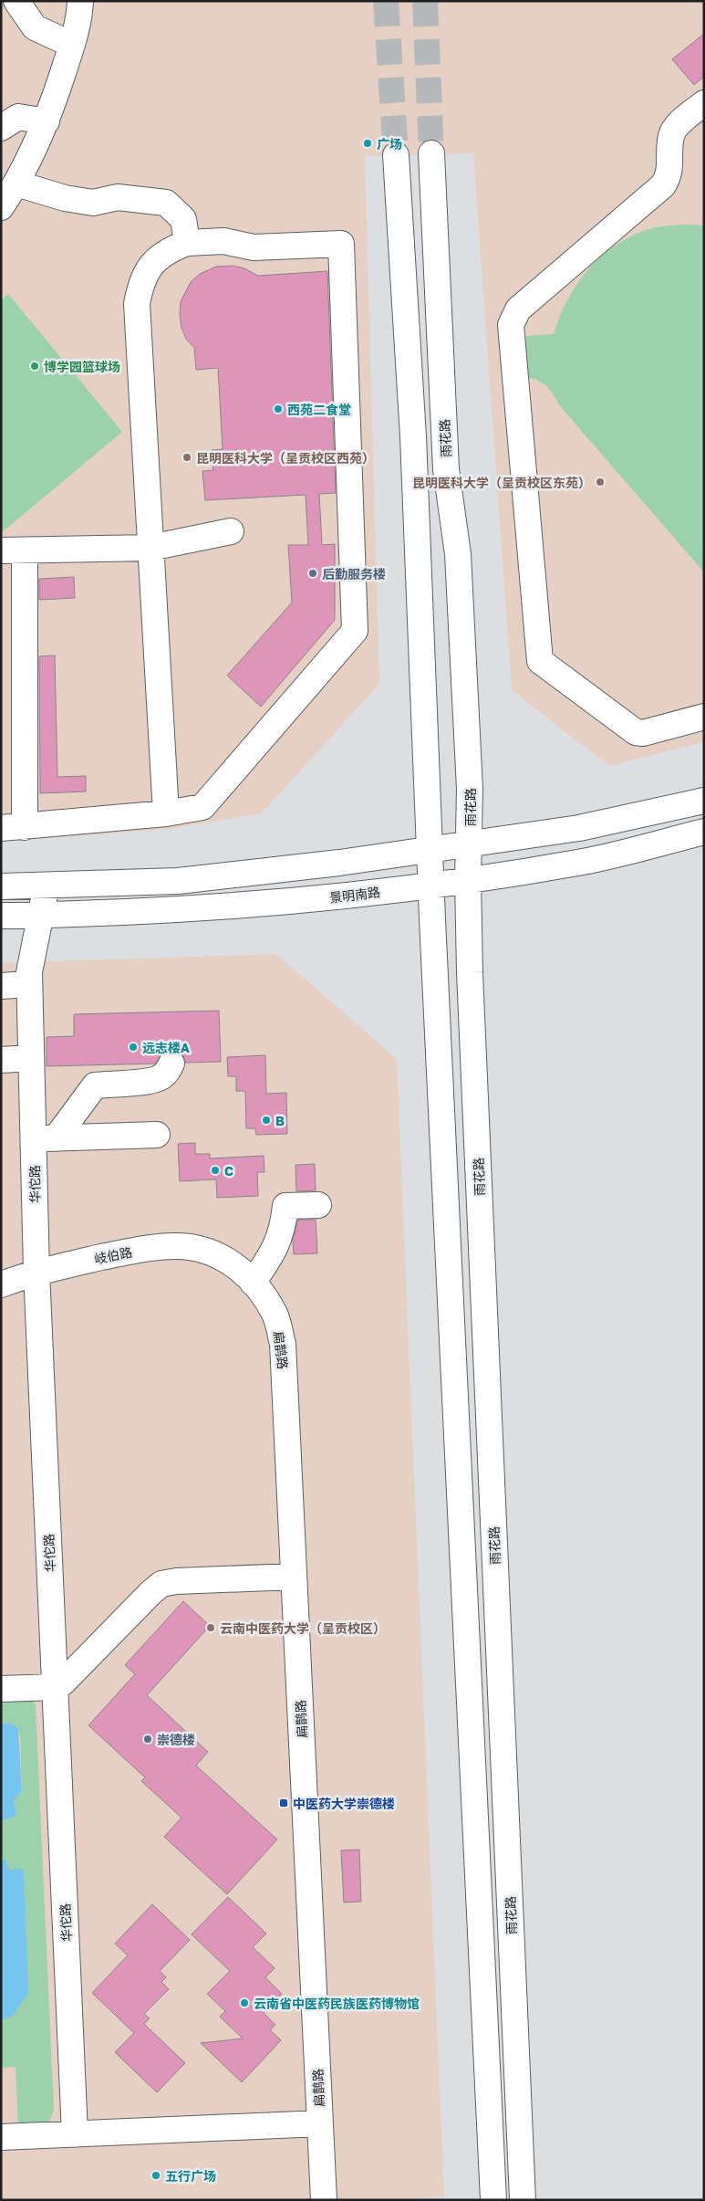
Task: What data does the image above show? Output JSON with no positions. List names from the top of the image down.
{
  "streets": {
    "street": [
      "雨花路",
      "景明南路",
      "华佗路",
      "岐伯路",
      "扁鹊路"
    ]
  },
  "crossings": [
    ["雨花路", "景明南路"],
    ["景明南路", "华佗路"],
    ["华佗路", "岐伯路"],
    ["岐伯路", "扁鹊路"]
  ],
  "places": {
    "other": [
      "广场",
      "博学园篮球场",
      "西苑二食堂",
      "昆明医科大学（呈贡校区西苑）",
      "昆明医科大学（呈贡校区东苑）",
      "后勤服务楼",
      "远志楼A",
      "B",
      "C",
      "云南中医药大学（呈贡校区）",
      "崇德楼",
      "云南省中医药民族医药博物馆",
      "五行广场"
    ],
    "transit": ["中医药大学崇德楼"]
  }
}
